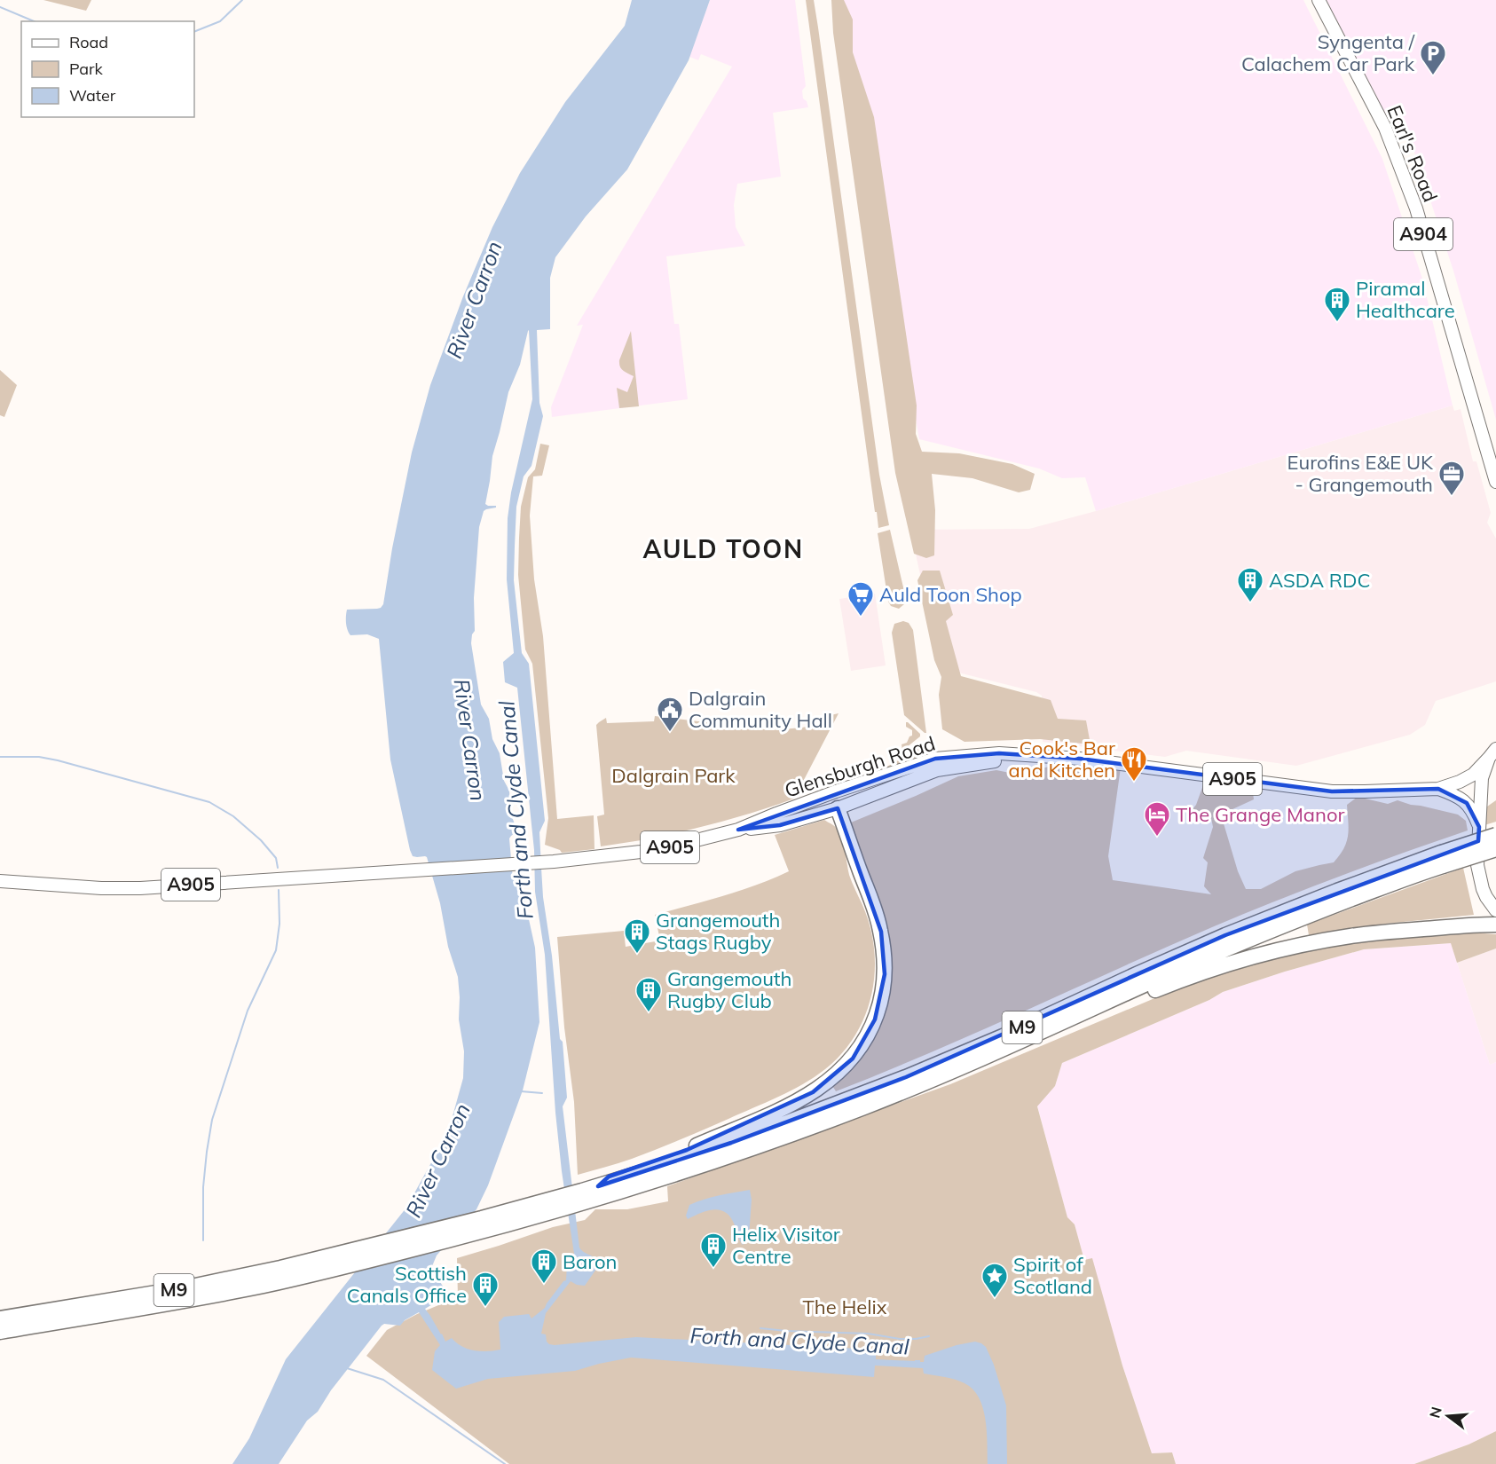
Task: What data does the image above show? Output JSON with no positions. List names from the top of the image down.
{
  "streets": {
    "highway": ["M9"],
    "main road": [
      "Earl's Road",
      "A904",
      "Glensburgh Road",
      "A905"
    ]
  },
  "crossings": [
    ["Glensburgh Road", "M9"]
  ],
  "districts": ["AULD TOON"],
  "water": ["River Carron", "Forth and Clyde Canal"],
  "parks": ["Dalgrain Park", "The Helix"],
  "places": {
    "parking": ["Syngenta / Calachem Car Park"],
    "building": [
      "Piramal Healthcare",
      "ASDA RDC",
      "Grangemouth Stags Rugby",
      "Grangemouth Rugby Club",
      "Helix Visitor Centre",
      "Baron",
      "Scottish Canals Office"
    ],
    "office": ["Eurofins E&E UK - Grangemouth"],
    "supermarket": ["Auld Toon Shop"],
    "public building": ["Dalgrain Community Hall"],
    "restaurant": ["Cook's Bar and Kitchen"],
    "hotel": ["The Grange Manor"],
    "place": ["Spirit of Scotland"]
  },
  "legend": ["Road", "Park", "Water"],
  "north": "left"
}
